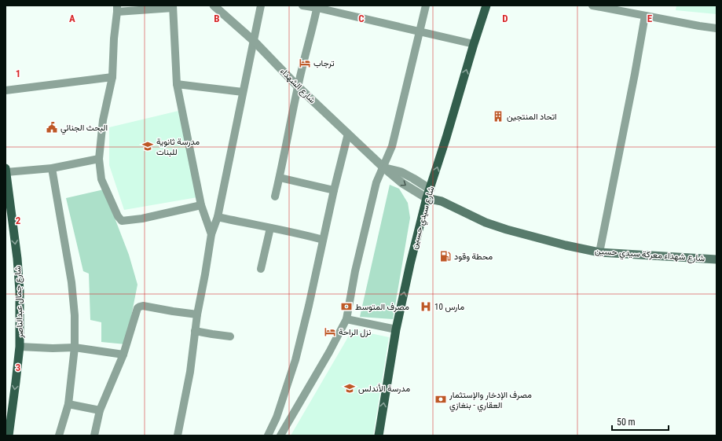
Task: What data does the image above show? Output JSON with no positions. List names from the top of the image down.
{
  "streets": {
    "main road": ["شارع سيدي حسين", "شارع شهداء معركة سيدي حسين", "شارع جمال عبدالناصر"],
    "street": ["شارع الشهداء"]
  },
  "crossings": [
    ["شارع الشهداء", "شارع سيدي حسين"],
    ["شارع الشهداء", "شارع شهداء معركة سيدي حسين"],
    ["شارع سيدي حسين", "شارع شهداء معركة سيدي حسين"]
  ],
  "one_way": ["شارع سيدي حسين", "شارع جمال عبدالناصر"],
  "places": {
    "hotel": ["ترجاب", "نزل الراحة"],
    "building": ["اتحاد المنتجين"],
    "public building": ["البحث الجنائي"],
    "school or university": ["مدرسة ثانوية للبنات", "مدرسة الأندلس"],
    "fuel station": ["محطة وقود"],
    "bank": ["مصرف المتوسط", "مصرف الإدخار والإستثمار العقاري - بنغازي"],
    "hospital": ["10 مارس"]
  },
  "scale_bar": "50 m",
  "grid": {
    "columns": [
      "A",
      "B",
      "C",
      "D",
      "E"
    ],
    "rows": ["1", "2", "3"]
  }
}
